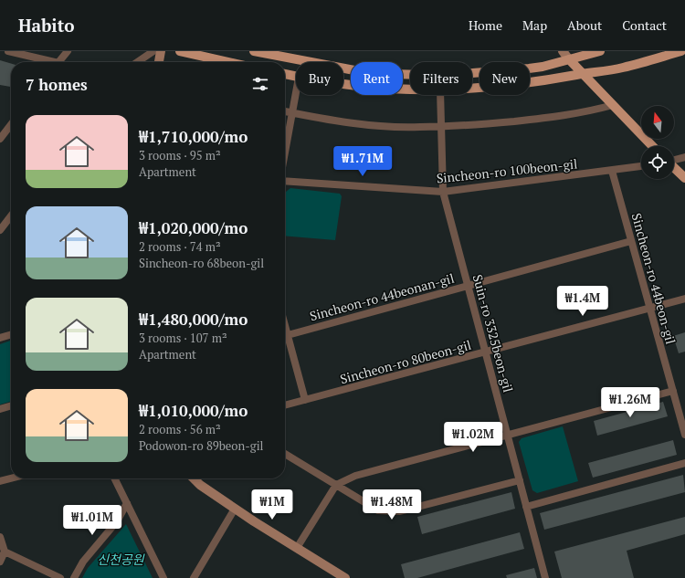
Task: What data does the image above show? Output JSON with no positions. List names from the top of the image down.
{
  "streets": {
    "street": [
      "Sincheon-ro 100beon-gil",
      "Sincheon-ro 44beon-gil",
      "Sincheon-ro 44beonan-gil",
      "Suin-ro 3325beon-gil",
      "Sincheon-ro 80beon-gil"
    ]
  },
  "crossings": [
    ["Sincheon-ro 100beon-gil", "Sincheon-ro 44beon-gil"],
    ["Sincheon-ro 100beon-gil", "Suin-ro 3325beon-gil"],
    ["Sincheon-ro 44beon-gil", "Sincheon-ro 44beonan-gil"],
    ["Sincheon-ro 44beon-gil", "Sincheon-ro 80beon-gil"],
    ["Sincheon-ro 44beonan-gil", "Suin-ro 3325beon-gil"],
    ["Suin-ro 3325beon-gil", "Sincheon-ro 80beon-gil"]
  ],
  "parks": ["신천공원"],
  "north": "top",
  "page": {
    "header": "Habito",
    "nav": [
      "Home",
      "Map",
      "About",
      "Contact"
    ],
    "chip": [
      "Buy",
      "Rent",
      "Filters",
      "New"
    ],
    "heading": "7 homes",
    "list": [
      {
        "name": "₩1,710,000/mo",
        "note": "3 rooms · 95 m² · Apartment"
      },
      {
        "name": "₩1,020,000/mo",
        "note": "2 rooms · 74 m² · Sincheon-ro 68beon-gil"
      },
      {
        "name": "₩1,480,000/mo",
        "note": "3 rooms · 107 m² · Apartment"
      },
      {
        "name": "₩1,010,000/mo",
        "note": "2 rooms · 56 m² · Podowon-ro 89beon-gil"
      }
    ],
    "price": [
      "₩1.71M",
      "₩1.4M",
      "₩1.26M",
      "₩1.02M",
      "₩1M",
      "₩1.48M",
      "₩1.01M"
    ]
  }
}
